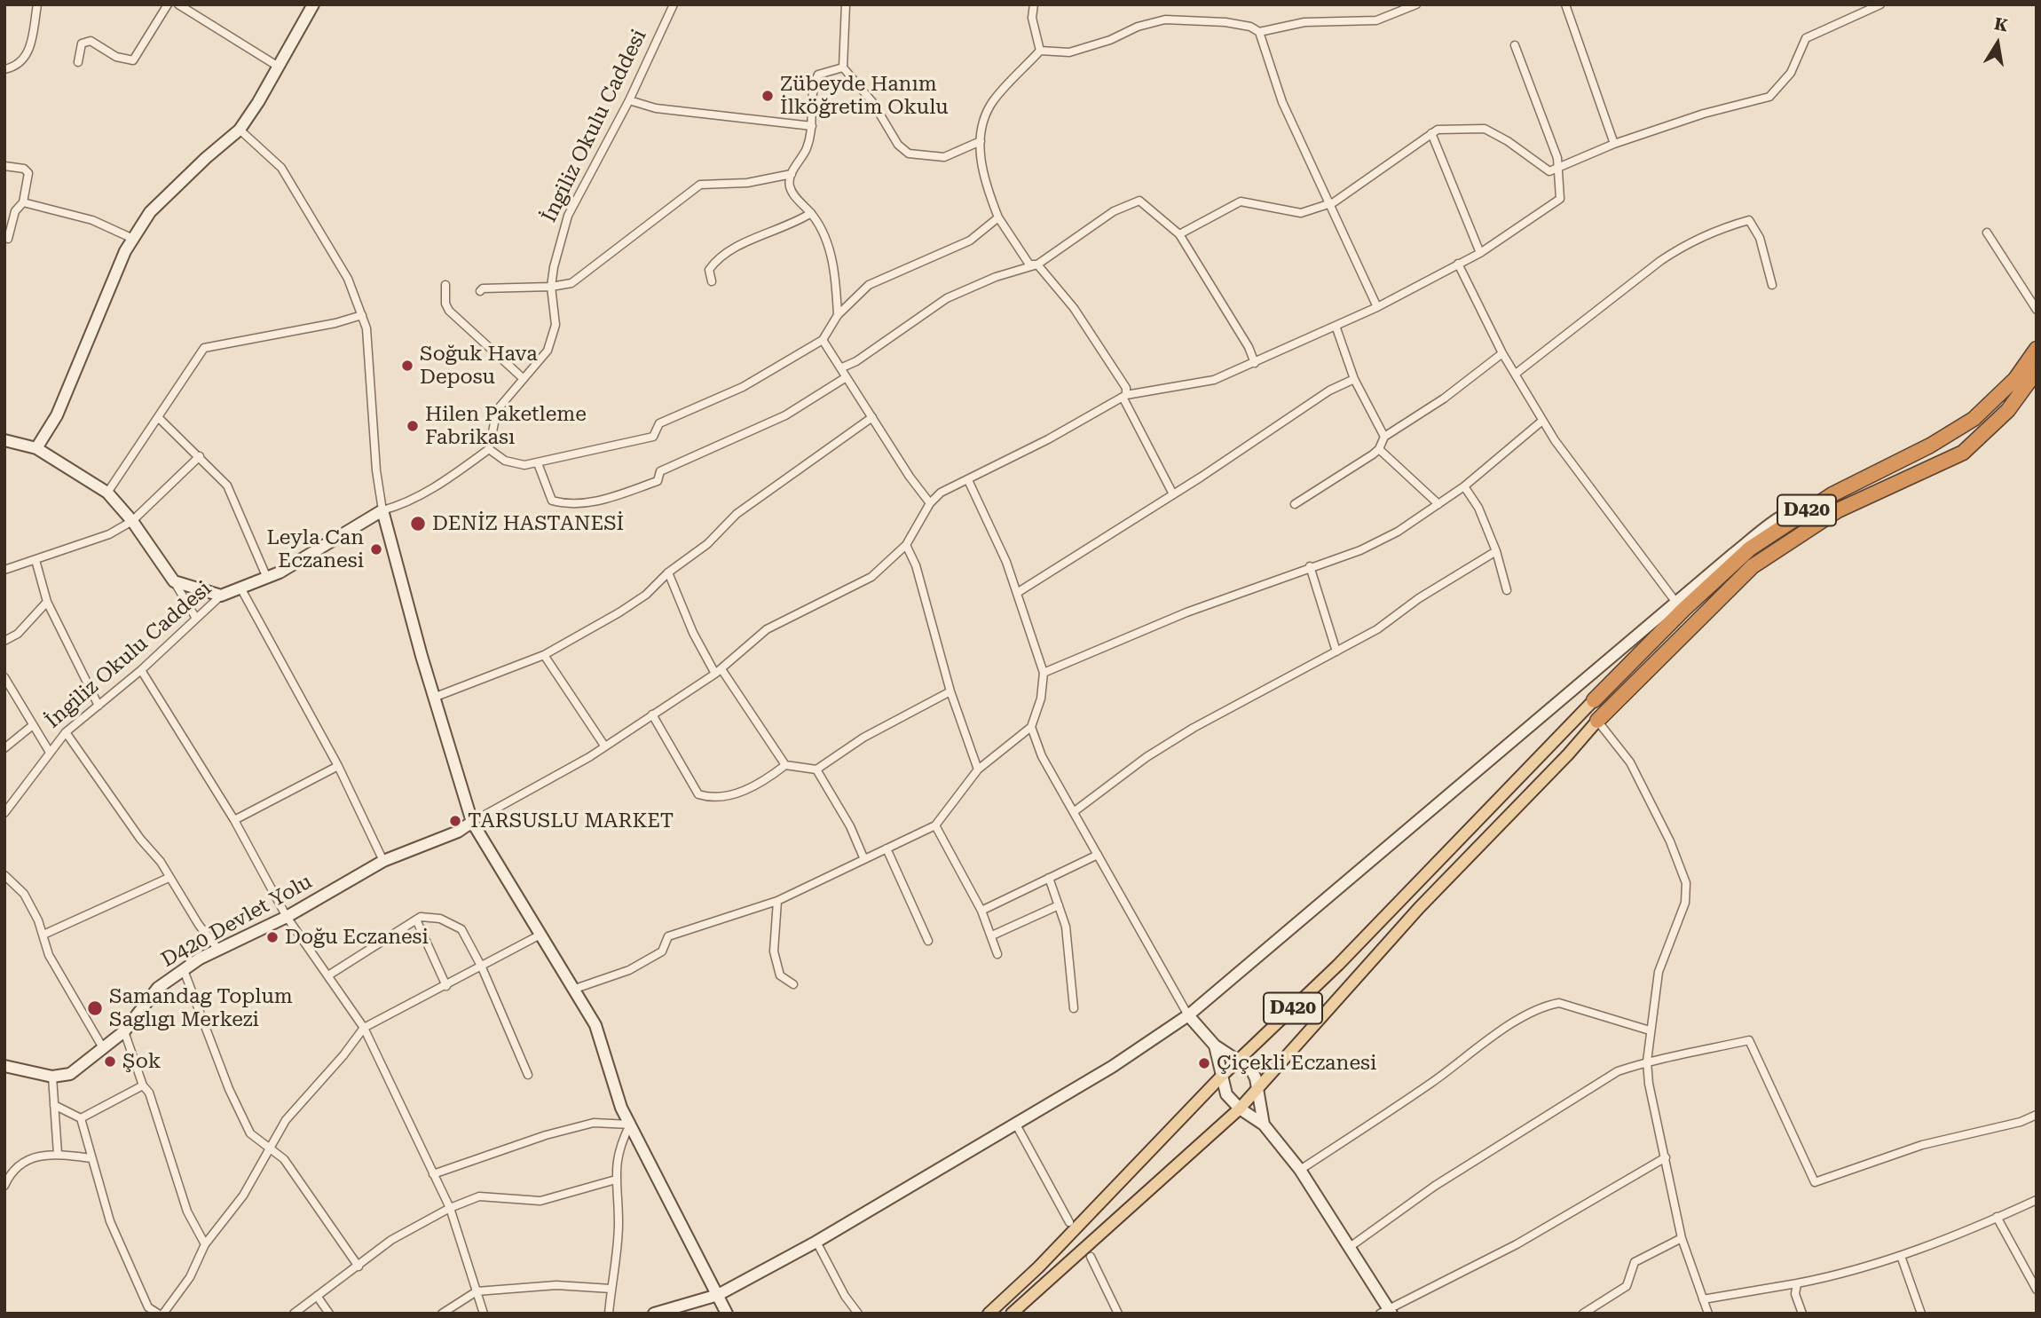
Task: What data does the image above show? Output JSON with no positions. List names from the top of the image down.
{
  "streets": {
    "highway": ["D420"],
    "street": ["İngiliz Okulu Caddesi", "D420 Devlet Yolu"]
  },
  "places": [
    "Zübeyde Hanım İlköğretim Okulu",
    "Soğuk Hava Deposu",
    "Hilen Paketleme Fabrikası",
    "DENİZ HASTANESİ",
    "Leyla Can Eczanesi",
    "TARSUSLU MARKET",
    "Doğu Eczanesi",
    "Samandag Toplum Saglıgı Merkezi",
    "Şok",
    "Çiçekli Eczanesi"
  ],
  "north": "top"
}
